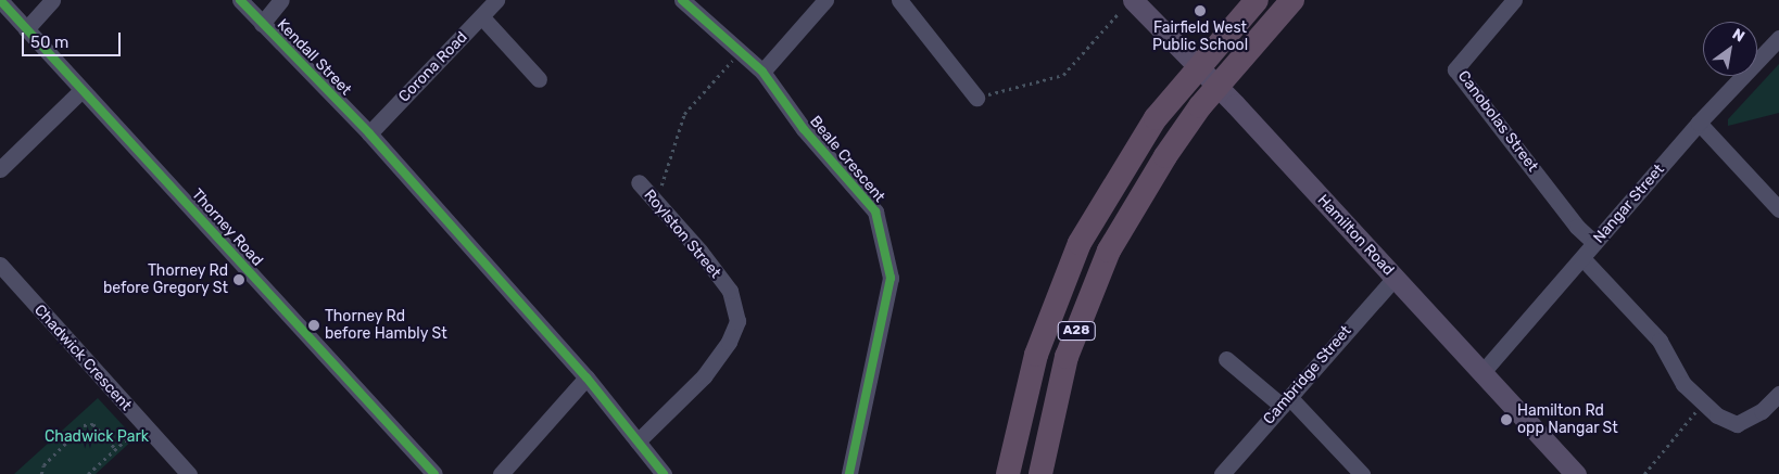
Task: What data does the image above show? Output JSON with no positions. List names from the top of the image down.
{
  "streets": {
    "highway": ["A28"],
    "main road": ["Hamilton Road"],
    "street": [
      "Kendall Street",
      "Corona Road",
      "Canobolas Street",
      "Beale Crescent",
      "Nangar Street",
      "Thorney Road",
      "Roylston Street",
      "Chadwick Crescent",
      "Cambridge Street"
    ]
  },
  "crossings": [
    ["Kendall Street", "Corona Road"],
    ["Canobolas Street", "Nangar Street"],
    ["Nangar Street", "Hamilton Road"],
    ["Hamilton Road", "A28"],
    ["Hamilton Road", "Cambridge Street"]
  ],
  "parks": ["Chadwick Park"],
  "places": [
    "Fairfield West Public School",
    "Thorney Rd before Gregory St",
    "Thorney Rd before Hambly St",
    "Hamilton Rd opp Nangar St"
  ],
  "scale_bar": "50 m",
  "north": "top right"
}
